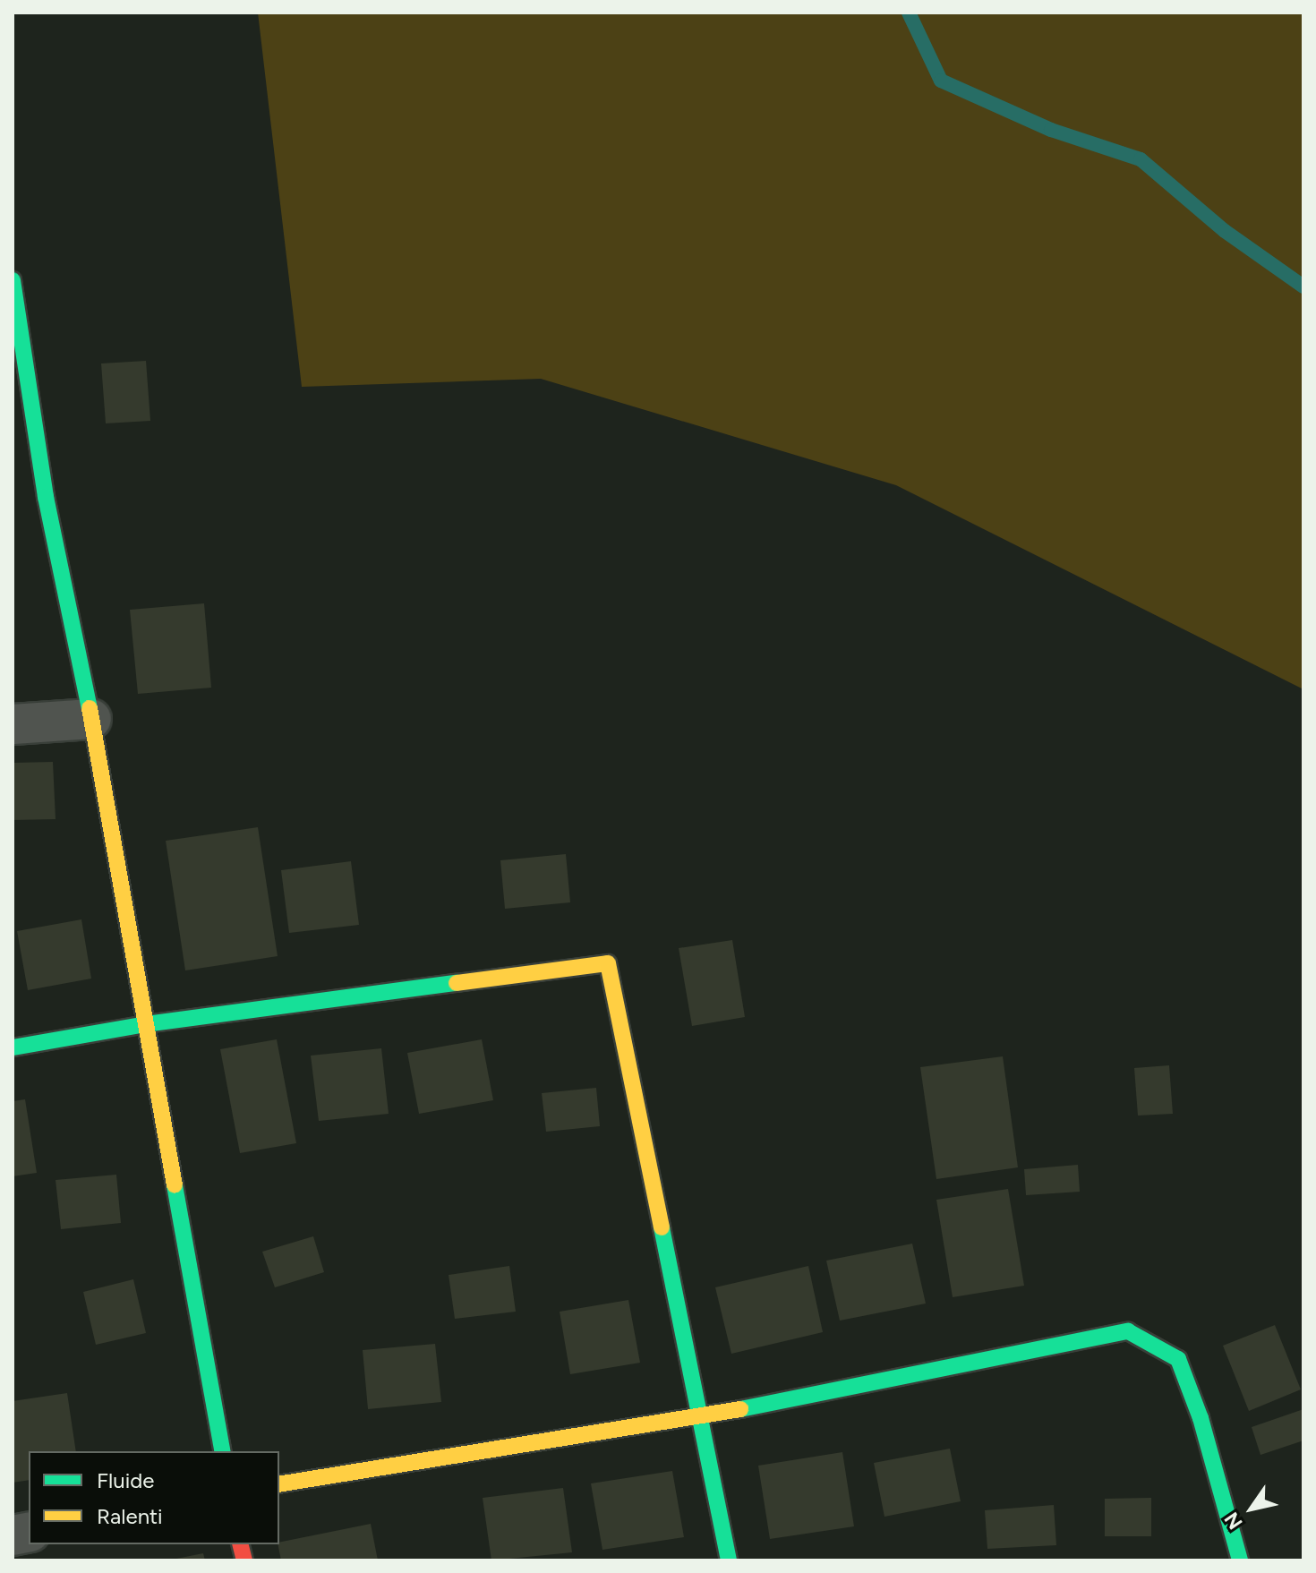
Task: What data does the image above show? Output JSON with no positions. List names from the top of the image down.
{
  "legend": ["Fluide", "Ralenti"],
  "north": "bottom left"
}
